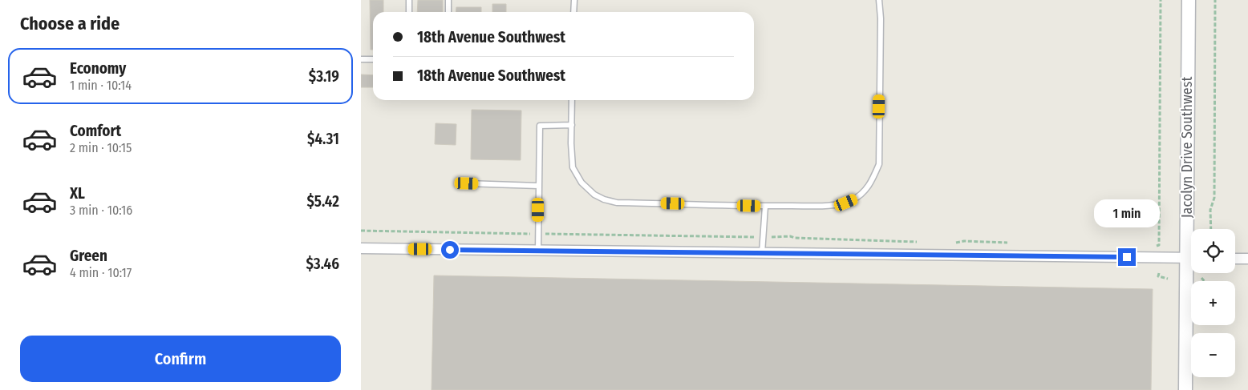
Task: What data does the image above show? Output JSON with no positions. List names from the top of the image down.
{
  "streets": {
    "street": ["Jacolyn Drive Southwest"]
  },
  "page": {
    "heading": "Choose a ride",
    "banner": ["18th Avenue Southwest", "18th Avenue Southwest"],
    "list": [
      {
        "name": "Economy",
        "note": "1 min · 10:14",
        "value": "$3.19"
      },
      {
        "name": "Comfort",
        "note": "2 min · 10:15",
        "value": "$4.31"
      },
      {
        "name": "XL",
        "note": "3 min · 10:16",
        "value": "$5.42"
      },
      {
        "name": "Green",
        "note": "4 min · 10:17",
        "value": "$3.46"
      }
    ],
    "bubble": "1 min",
    "map_buttons": ["+", "−"],
    "buttons": "Confirm"
  }
}
